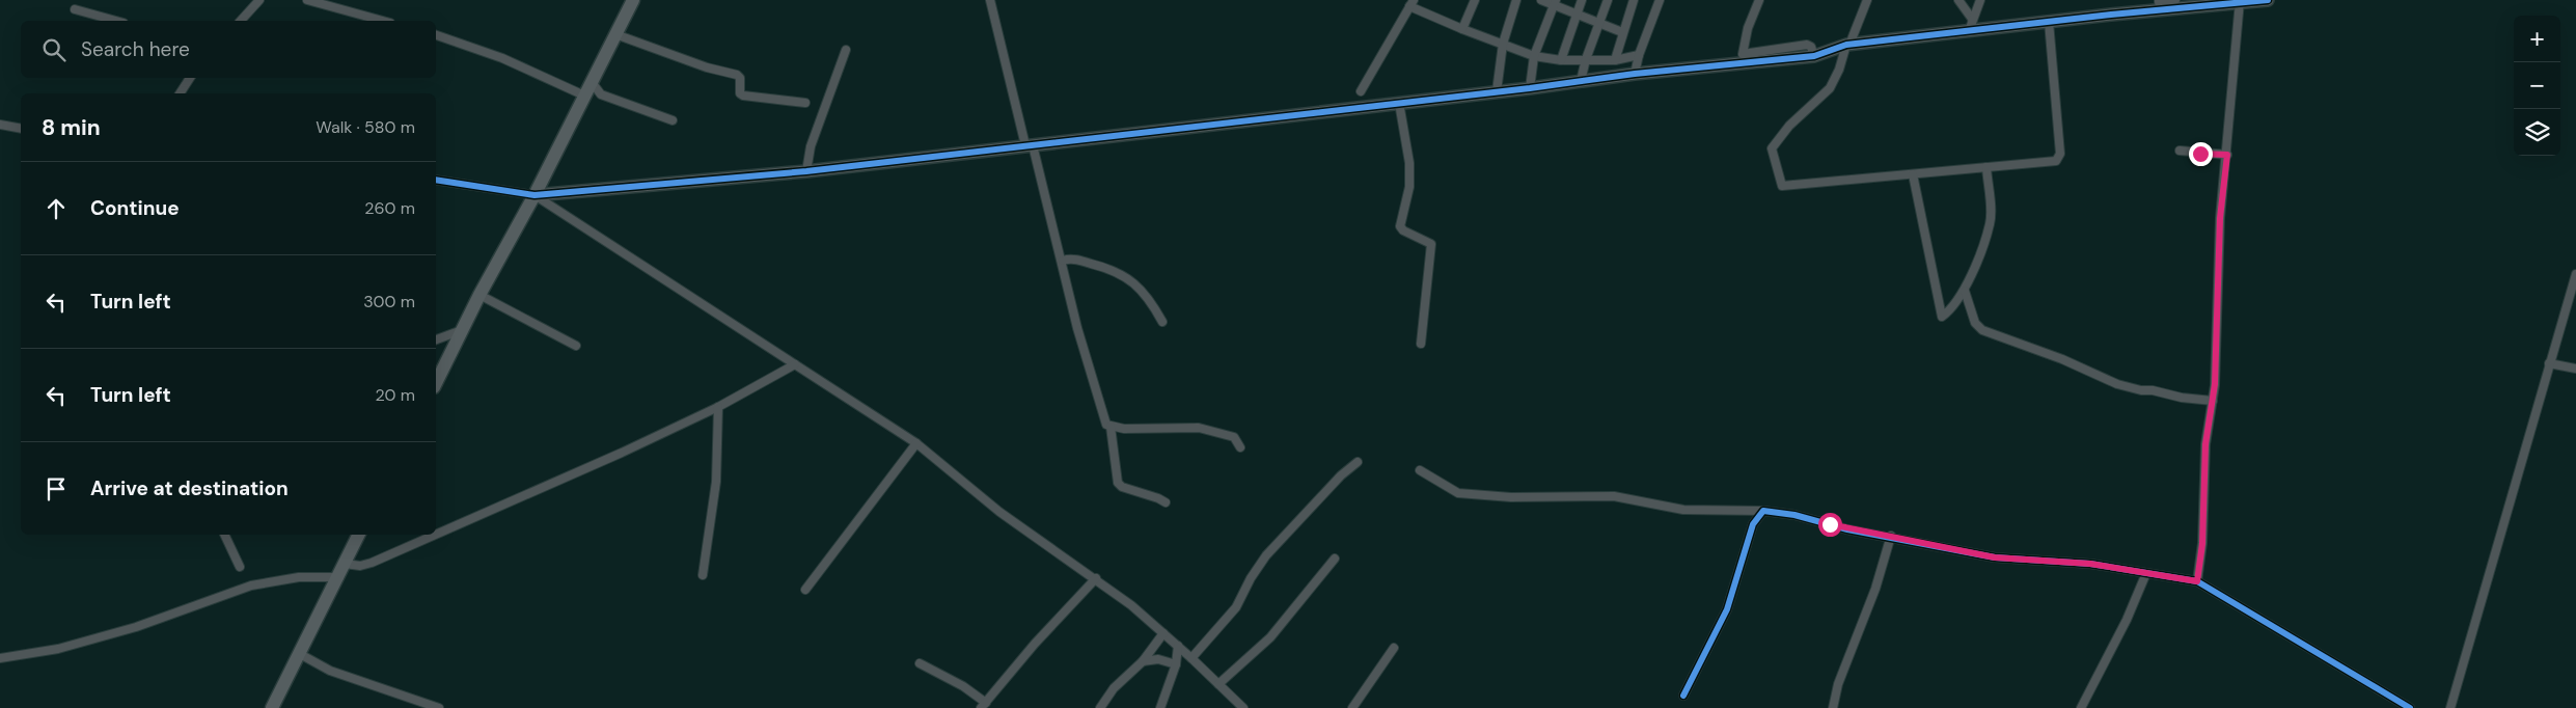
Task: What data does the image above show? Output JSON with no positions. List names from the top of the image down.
{
  "page": {
    "map_buttons": ["+", "−"],
    "search": "Search here",
    "heading": ["8 min", "Walk · 580 m"],
    "list": [
      ["Continue", "260 m"],
      ["Turn left", "300 m"],
      ["Turn left", "20 m"],
      "Arrive at destination"
    ]
  }
}
